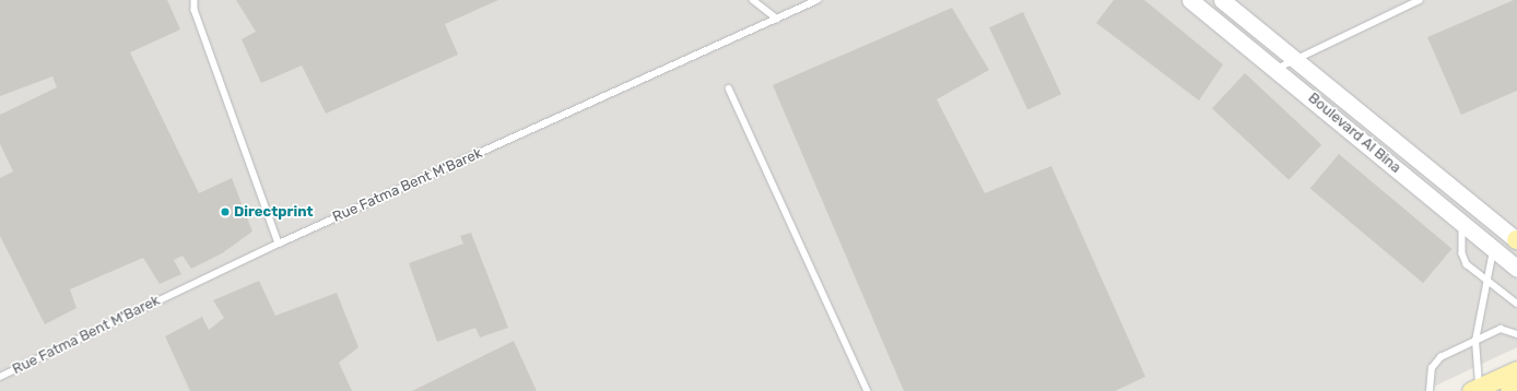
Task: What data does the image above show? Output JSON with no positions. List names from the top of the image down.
{
  "streets": {
    "main road": ["Boulevard Al Bina"],
    "lane": ["Rue Fatma Bent M'Barek"]
  },
  "places": ["Directprint"]
}
